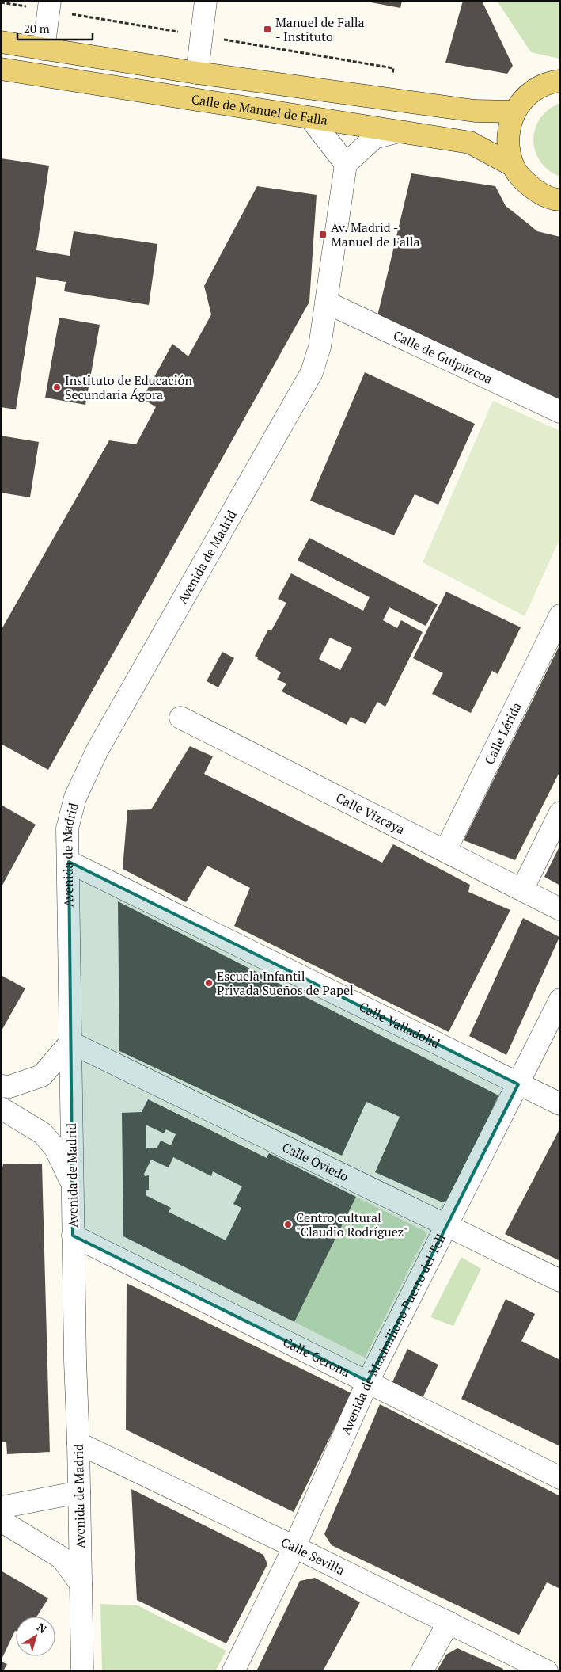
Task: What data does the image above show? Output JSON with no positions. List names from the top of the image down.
{
  "streets": {
    "main road": ["Calle de Manuel de Falla"],
    "street": [
      "Calle de Guipúzcoa",
      "Avenida de Madrid",
      "Calle Lérida",
      "Calle Vizcaya",
      "Calle Valladolid",
      "Calle Oviedo",
      "Avenida de Maximiliano Puerro del Tell",
      "Calle Gerona",
      "Calle Sevilla"
    ]
  },
  "crossings": [
    ["Calle de Guipúzcoa", "Avenida de Madrid"],
    ["Avenida de Madrid", "Calle Valladolid"],
    ["Avenida de Madrid", "Calle Oviedo"],
    ["Avenida de Madrid", "Calle Gerona"],
    ["Avenida de Madrid", "Calle Sevilla"],
    ["Calle Lérida", "Calle Vizcaya"],
    ["Calle Valladolid", "Avenida de Maximiliano Puerro del Tell"],
    ["Calle Oviedo", "Avenida de Maximiliano Puerro del Tell"],
    ["Avenida de Maximiliano Puerro del Tell", "Calle Gerona"],
    ["Avenida de Maximiliano Puerro del Tell", "Calle Sevilla"]
  ],
  "places": {
    "transit": ["Manuel de Falla - Instituto", "Av. Madrid - Manuel de Falla"],
    "other": ["Instituto de Educación Secundaria Ágora", "Escuela Infantil Privada Sueños de Papel", "Centro cultural \"Claudio Rodríguez\""]
  },
  "scale_bar": "20 m",
  "north": "top right"
}
